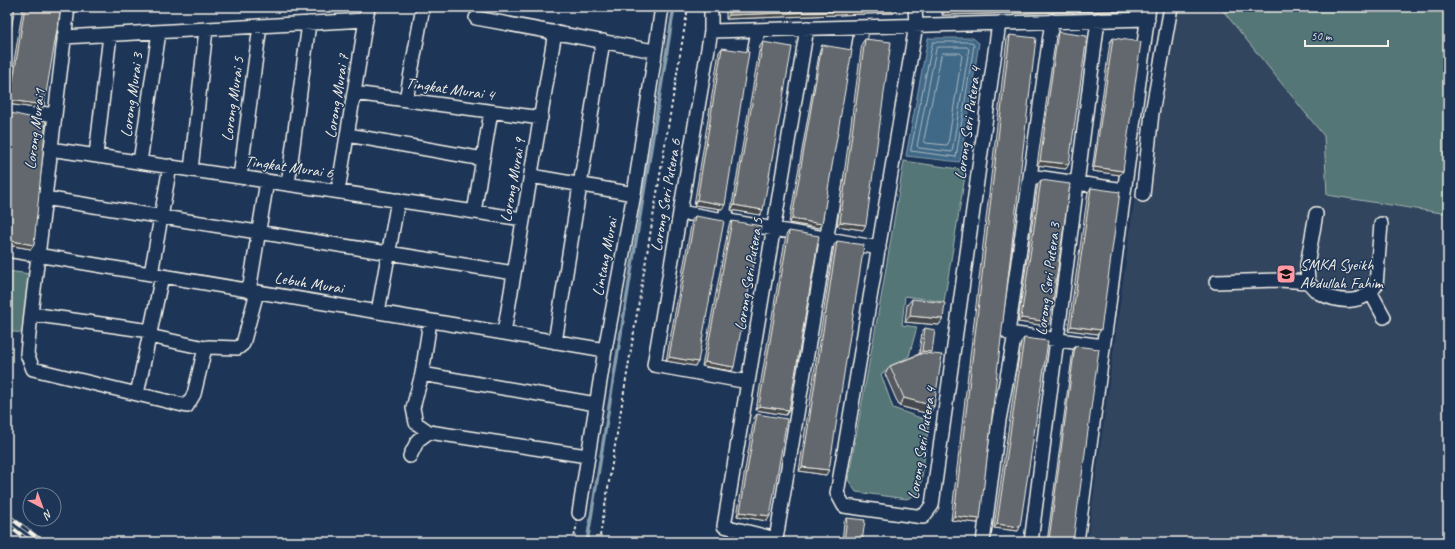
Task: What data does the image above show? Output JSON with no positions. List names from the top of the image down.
{
  "streets": {
    "street": [
      "Tingkat Murai 4",
      "Lorong Murai 3",
      "Lorong Murai 7",
      "Lorong Murai 5",
      "Lorong Seri Putera 4",
      "Lorong Murai1",
      "Tingkat Murai 6",
      "Lorong Murai 9",
      "Lorong Seri Putera 6",
      "Lintang Murai",
      "Lorong Seri Putera 5",
      "Lorong Seri Putera 3",
      "Lebuh Murai"
    ]
  },
  "crossings": [
    ["Tingkat Murai 4", "Lorong Murai 7"],
    ["Tingkat Murai 4", "Lorong Murai 9"],
    ["Lorong Murai 3", "Tingkat Murai 6"],
    ["Lorong Murai 7", "Tingkat Murai 6"],
    ["Lorong Murai 5", "Tingkat Murai 6"],
    ["Lorong Murai1", "Tingkat Murai 6"],
    ["Lorong Murai1", "Lebuh Murai"],
    ["Tingkat Murai 6", "Lorong Murai 9"],
    ["Lorong Murai 9", "Lebuh Murai"],
    ["Lintang Murai", "Lebuh Murai"]
  ],
  "places": {
    "school or university": ["SMKA Syeikh Abdullah Fahim"]
  },
  "scale_bar": "50 m",
  "north": "bottom right"
}
